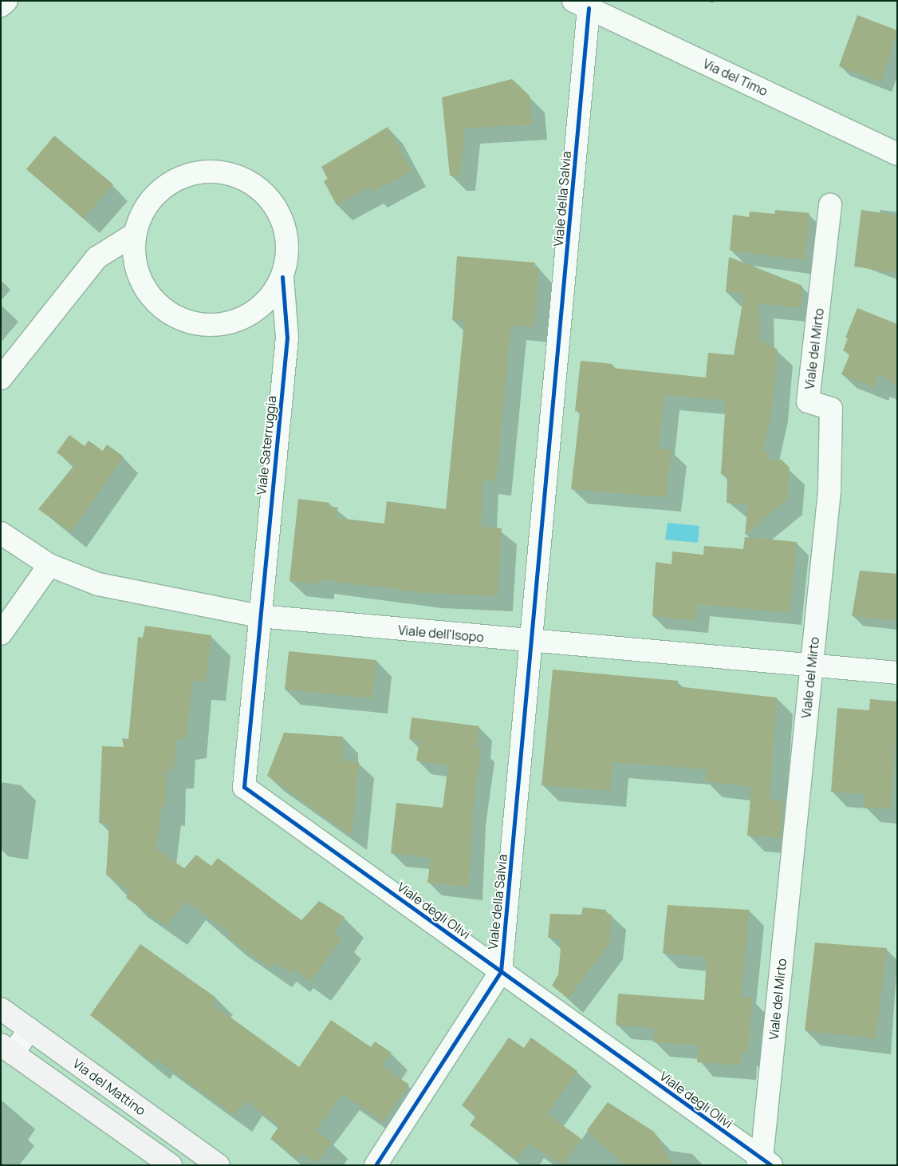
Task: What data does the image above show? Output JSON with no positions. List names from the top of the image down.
{
  "streets": {
    "main road": ["Via del Mattino"],
    "street": [
      "Via del Timo",
      "Viale della Salvia",
      "Viale del Mirto",
      "Viale Saterruggia",
      "Viale dell'Isopo",
      "Viale degli Olivi"
    ]
  },
  "crossings": [
    ["Via del Timo", "Viale della Salvia"],
    ["Viale della Salvia", "Viale dell'Isopo"],
    ["Viale della Salvia", "Viale degli Olivi"],
    ["Viale del Mirto", "Viale dell'Isopo"],
    ["Viale del Mirto", "Viale degli Olivi"],
    ["Viale Saterruggia", "Viale dell'Isopo"],
    ["Viale Saterruggia", "Viale degli Olivi"],
    ["Viale dell'Isopo", "Viale degli Olivi"]
  ]
}
